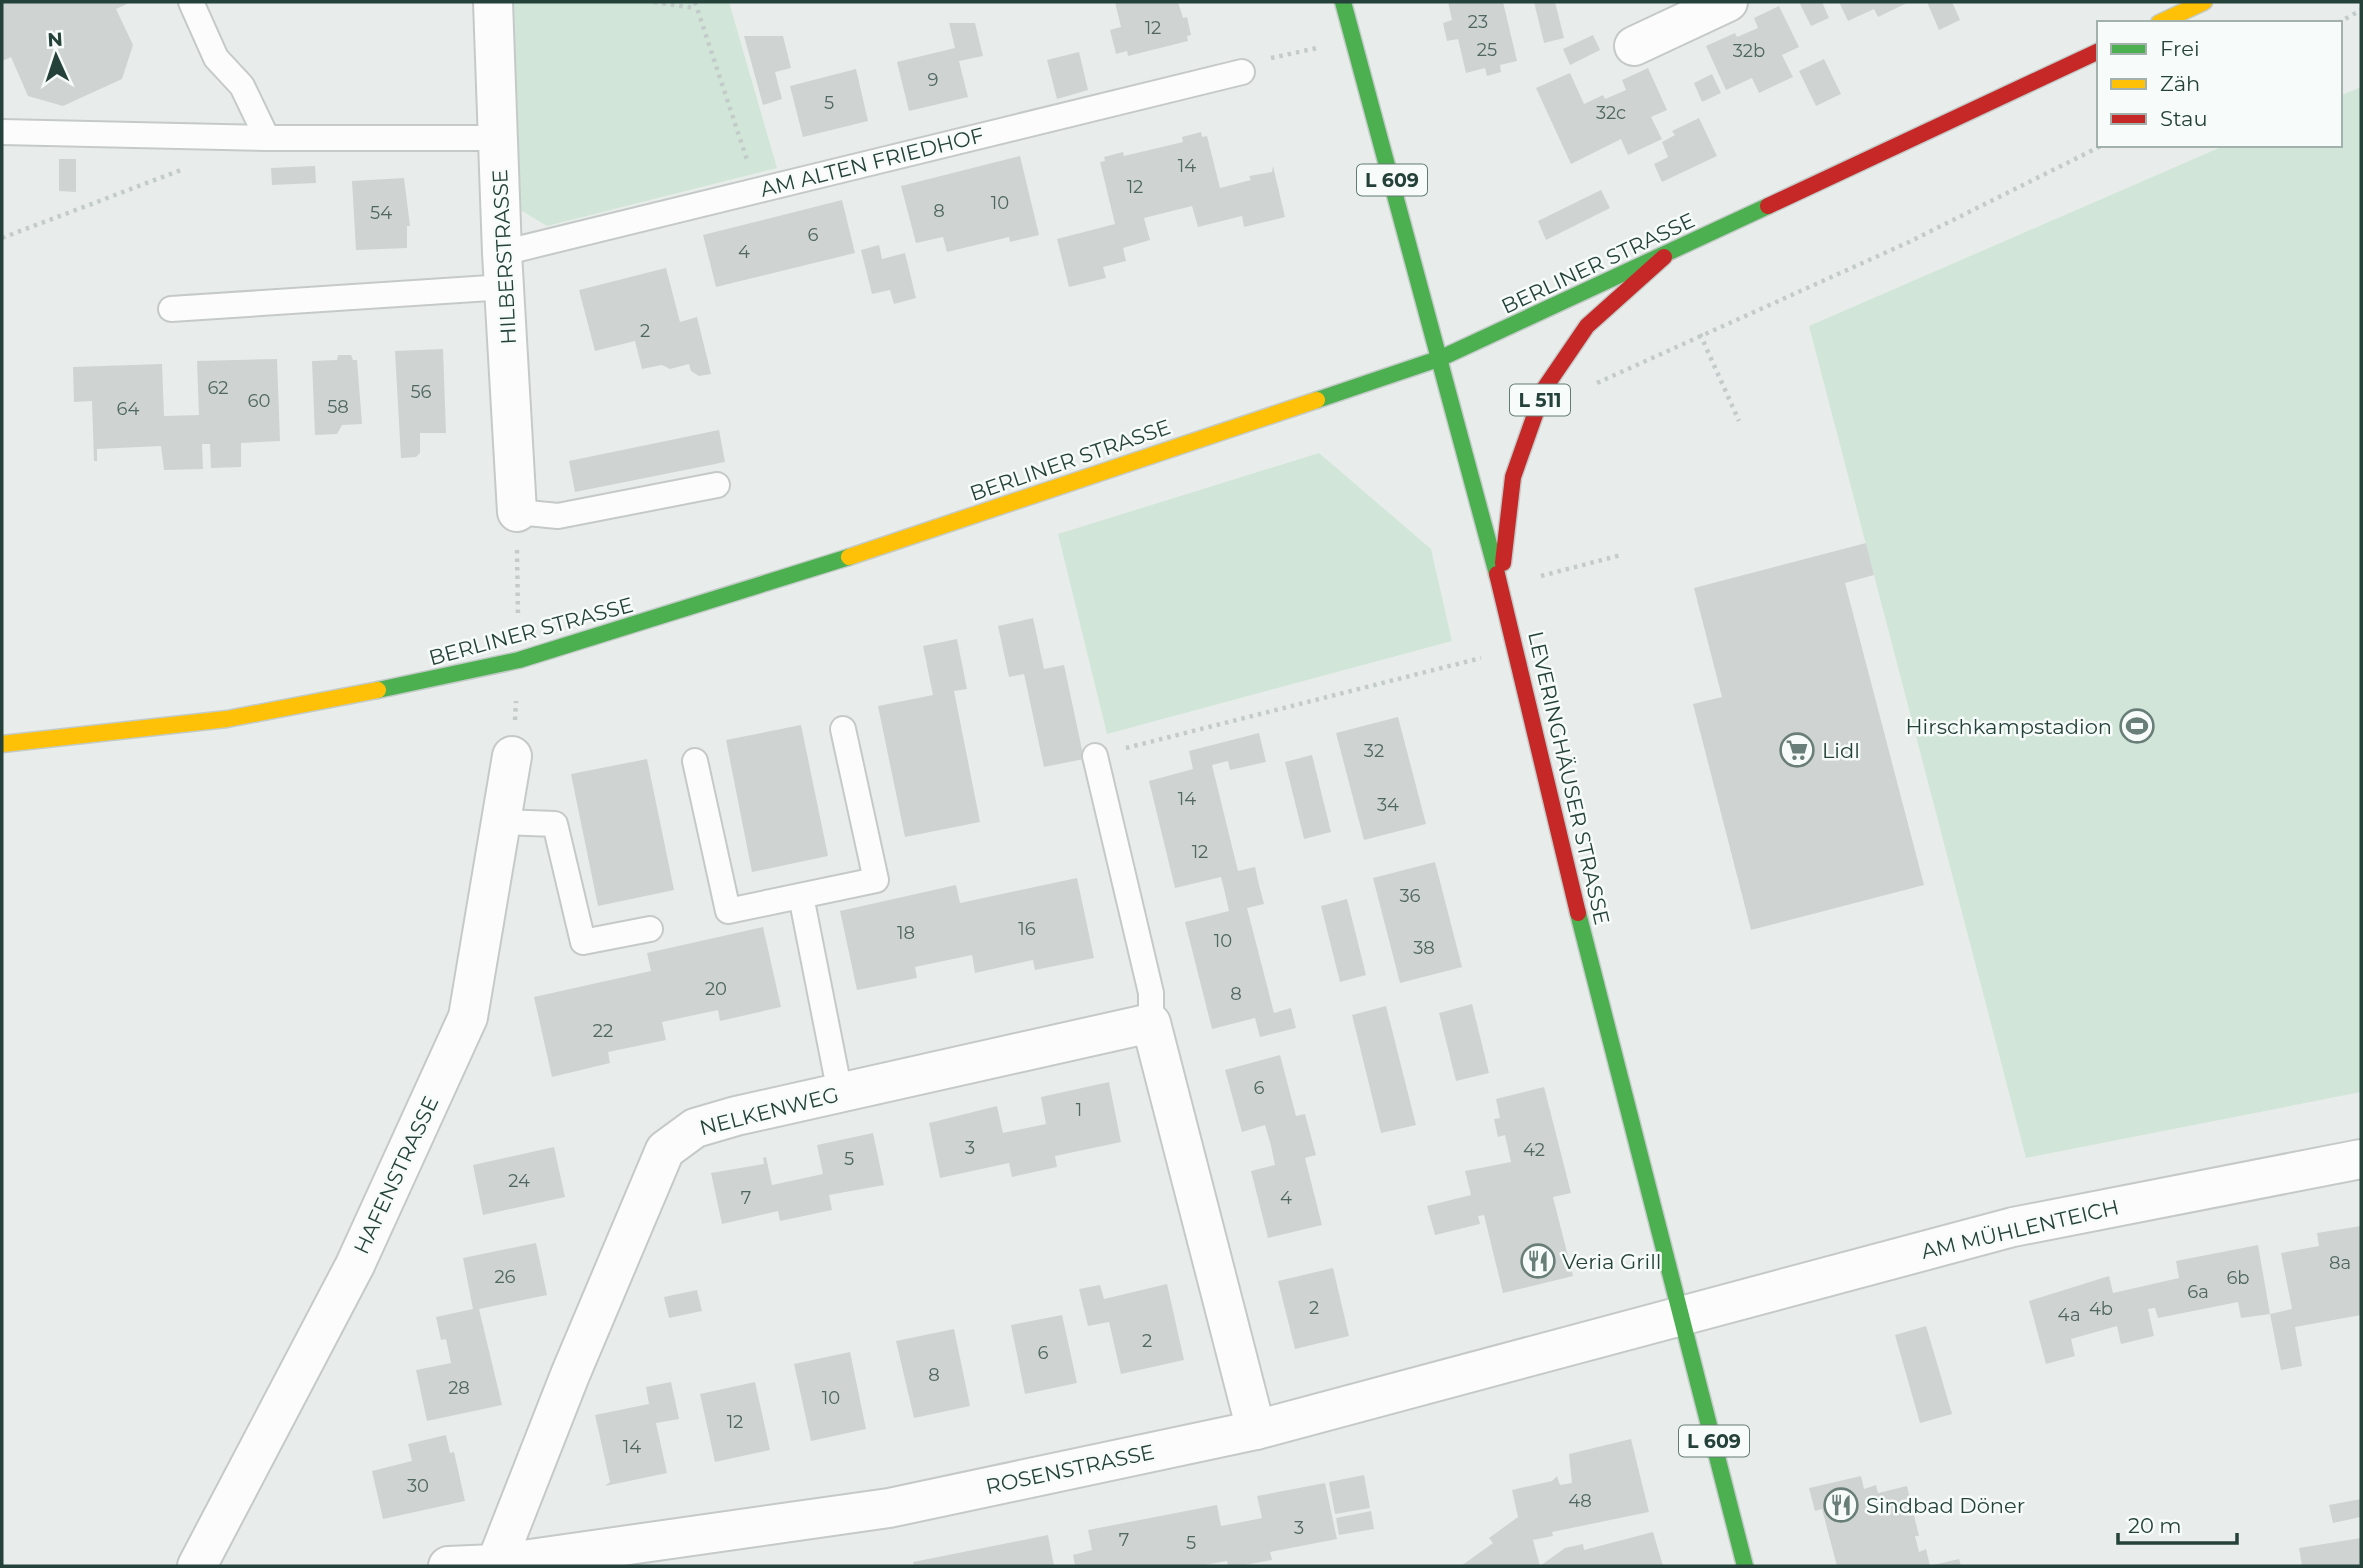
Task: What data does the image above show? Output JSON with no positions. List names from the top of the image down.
{
  "streets": {
    "main road": [
      "L 609",
      "BERLINER STRASSE",
      "L 511",
      "LEVERINGHÄUSER STRASSE"
    ],
    "street": [
      "HILBERSTRASSE",
      "NELKENWEG",
      "HAFENSTRASSE",
      "AM MÜHLENTEICH",
      "ROSENSTRASSE"
    ],
    "lane": ["AM ALTEN FRIEDHOF"]
  },
  "crossings": [
    ["AM ALTEN FRIEDHOF", "HILBERSTRASSE"],
    ["BERLINER STRASSE", "L 511"],
    ["BERLINER STRASSE", "LEVERINGHÄUSER STRASSE"],
    ["L 511", "LEVERINGHÄUSER STRASSE"],
    ["LEVERINGHÄUSER STRASSE", "AM MÜHLENTEICH"],
    ["LEVERINGHÄUSER STRASSE", "ROSENSTRASSE"],
    ["NELKENWEG", "ROSENSTRASSE"],
    ["AM MÜHLENTEICH", "ROSENSTRASSE"]
  ],
  "places": {
    "sports": ["Hirschkampstadion"],
    "supermarket": ["Lidl"],
    "restaurant": ["Veria Grill", "Sindbad Döner"]
  },
  "house_numbers": [
    "23",
    "12",
    "25",
    "32b",
    "9",
    "5",
    "32c",
    "14",
    "12",
    "10",
    "8",
    "54",
    "6",
    "4",
    "2",
    "62",
    "56",
    "60",
    "58",
    "64",
    "32",
    "14",
    "34",
    "12",
    "36",
    "16",
    "18",
    "10",
    "38",
    "20",
    "8",
    "22",
    "6",
    "1",
    "3",
    "42",
    "5",
    "24",
    "7",
    "4",
    "8a",
    "26",
    "6b",
    "6a",
    "2",
    "4b",
    "4a",
    "2",
    "6",
    "8",
    "28",
    "10",
    "12",
    "14",
    "30",
    "48",
    "3",
    "7",
    "5"
  ],
  "legend": ["Frei", "Zäh", "Stau"],
  "scale_bar": "20 m",
  "north": "top"
}
